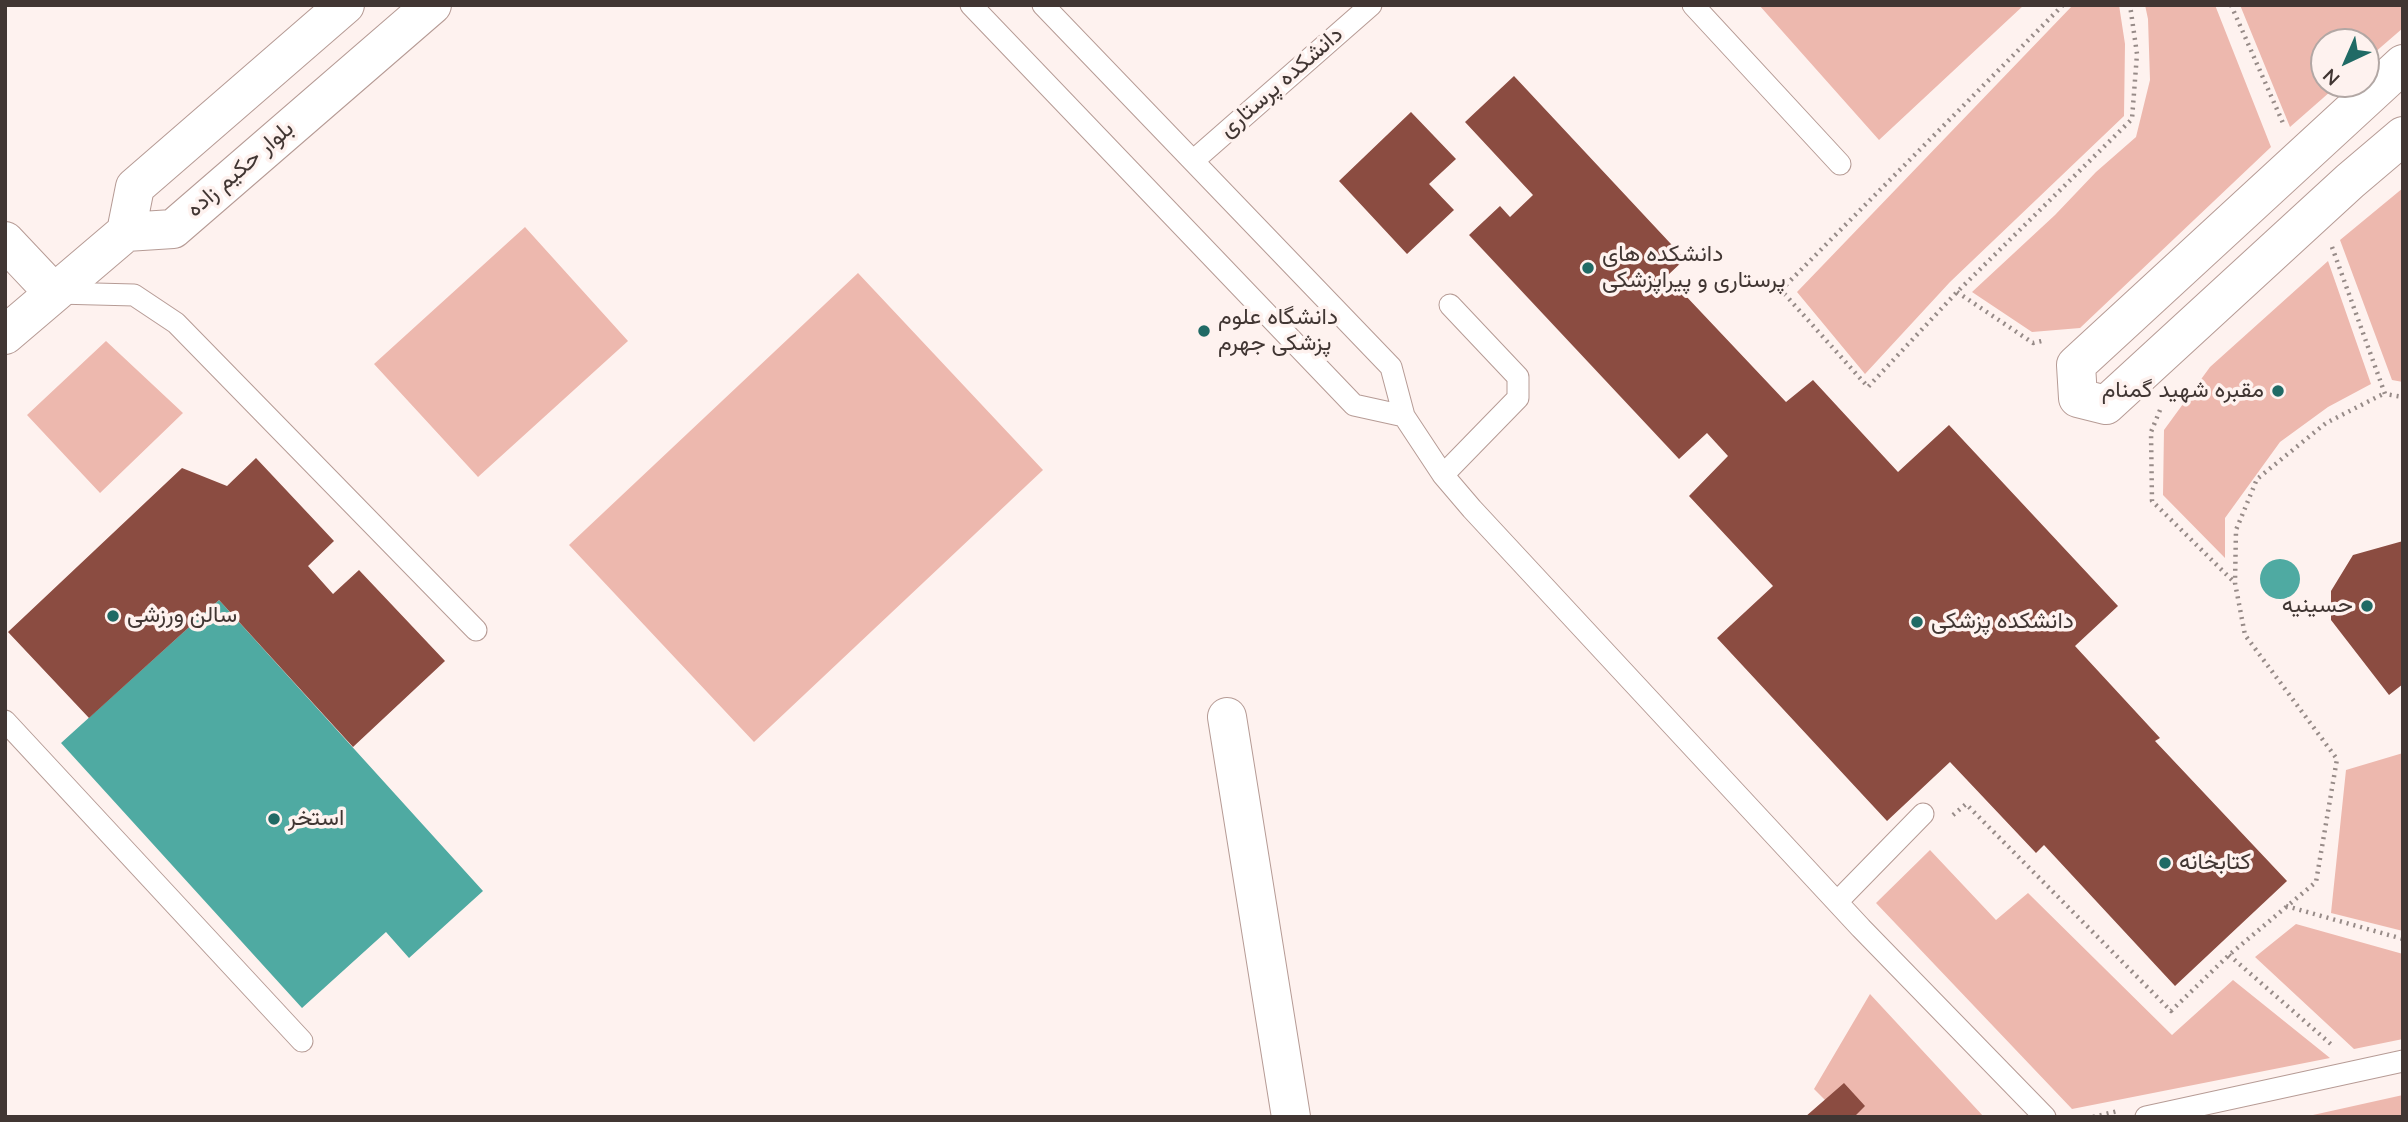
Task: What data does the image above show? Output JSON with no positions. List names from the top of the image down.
{
  "streets": {
    "street": ["بلوار حکیم زاده"],
    "lane": ["دانشکده پرستاری"]
  },
  "places": [
    "دانشکده های پرستاری و پیراپزشکی",
    "دانشگاه علوم پزشکی جهرم",
    "مقبره شهید گمنام",
    "حسینیه",
    "سالن ورزشی",
    "دانشکده پزشکی",
    "استخر",
    "کتابخانه"
  ],
  "north": "bottom left"
}
